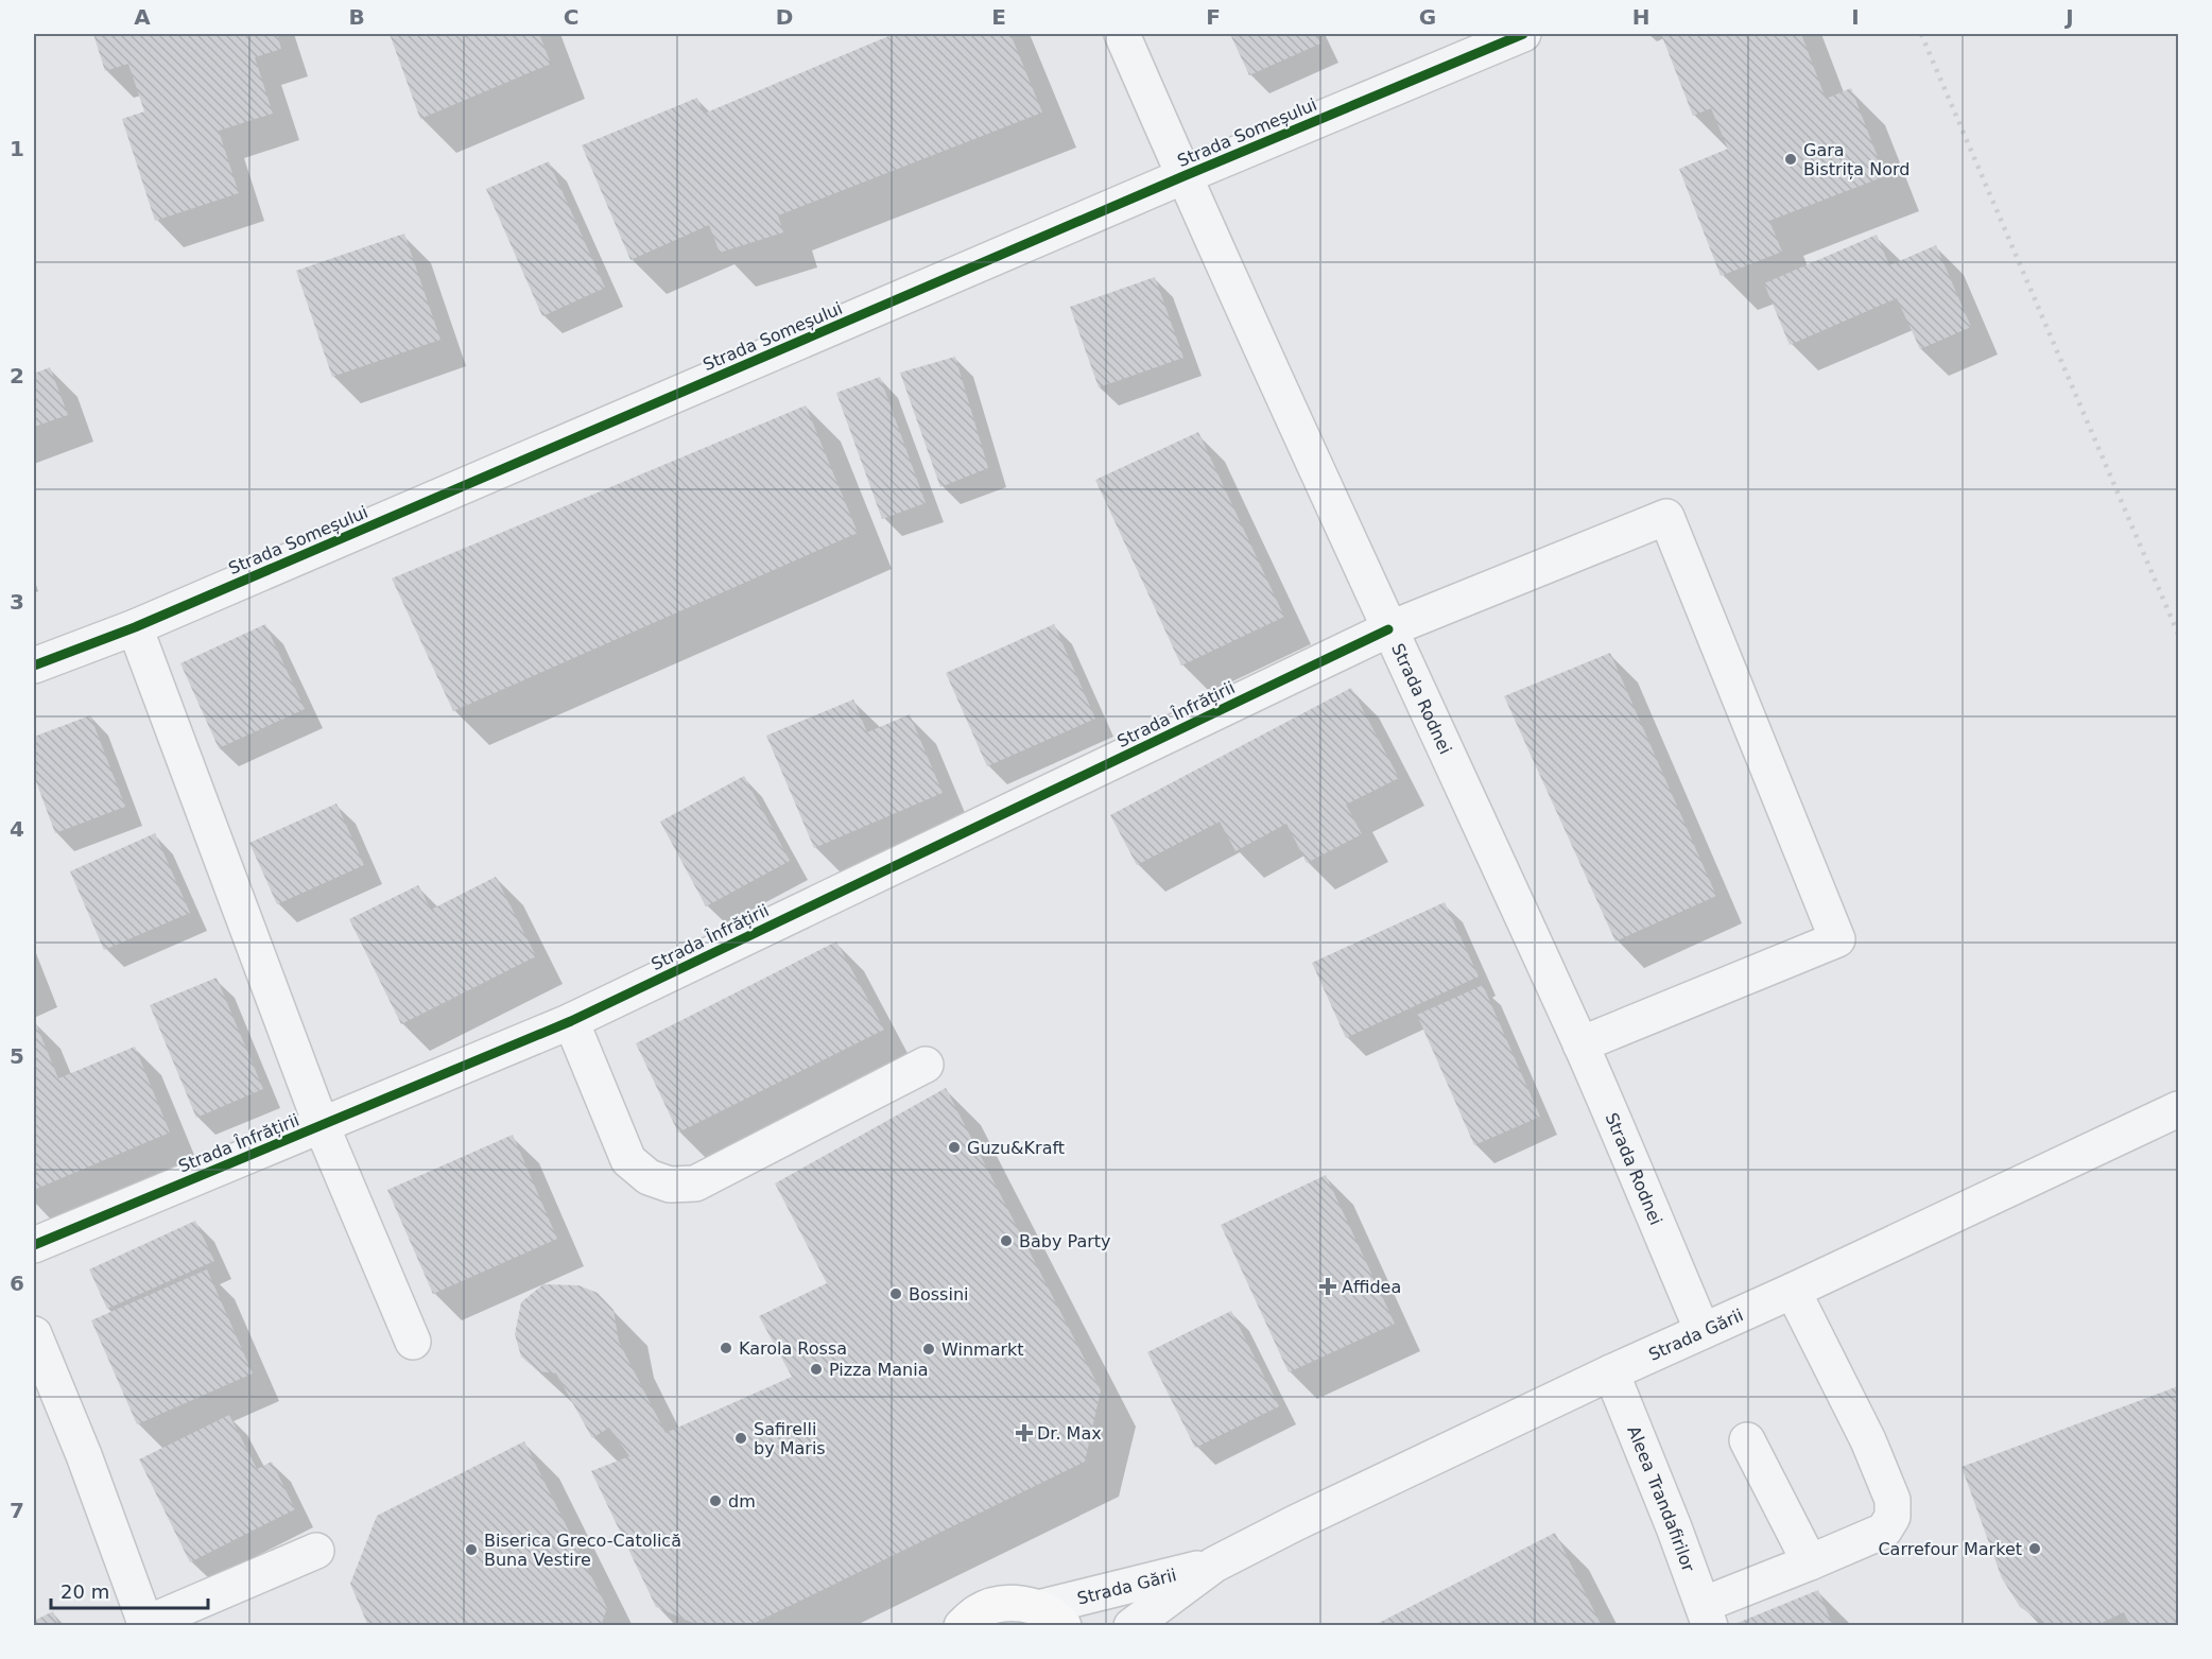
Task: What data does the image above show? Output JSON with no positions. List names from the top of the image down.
{
  "streets": {
    "main road": ["Strada Gării"],
    "street": [
      "Strada Someșului",
      "Strada Rodnei",
      "Strada Înfrățirii",
      "Aleea Trandafirilor"
    ]
  },
  "crossings": [
    ["Strada Someșului", "Strada Rodnei"],
    ["Strada Someșului", "Strada Înfrățirii"],
    ["Strada Rodnei", "Strada Înfrățirii"],
    ["Strada Rodnei", "Strada Gării"],
    ["Strada Gării", "Aleea Trandafirilor"]
  ],
  "places": {
    "other": [
      "Gara Bistrița Nord",
      "Guzu&Kraft",
      "Baby Party",
      "Bossini",
      "Karola Rossa",
      "Winmarkt",
      "Pizza Mania",
      "Safirelli by Maris",
      "dm",
      "Carrefour Market",
      "Biserica Greco-Catolică Buna Vestire"
    ],
    "health": ["Affidea", "Dr. Max"]
  },
  "scale_bar": "20 m",
  "grid": {
    "columns": [
      "A",
      "B",
      "C",
      "D",
      "E",
      "F",
      "G",
      "H",
      "I",
      "J"
    ],
    "rows": [
      "1",
      "2",
      "3",
      "4",
      "5",
      "6",
      "7"
    ]
  }
}
